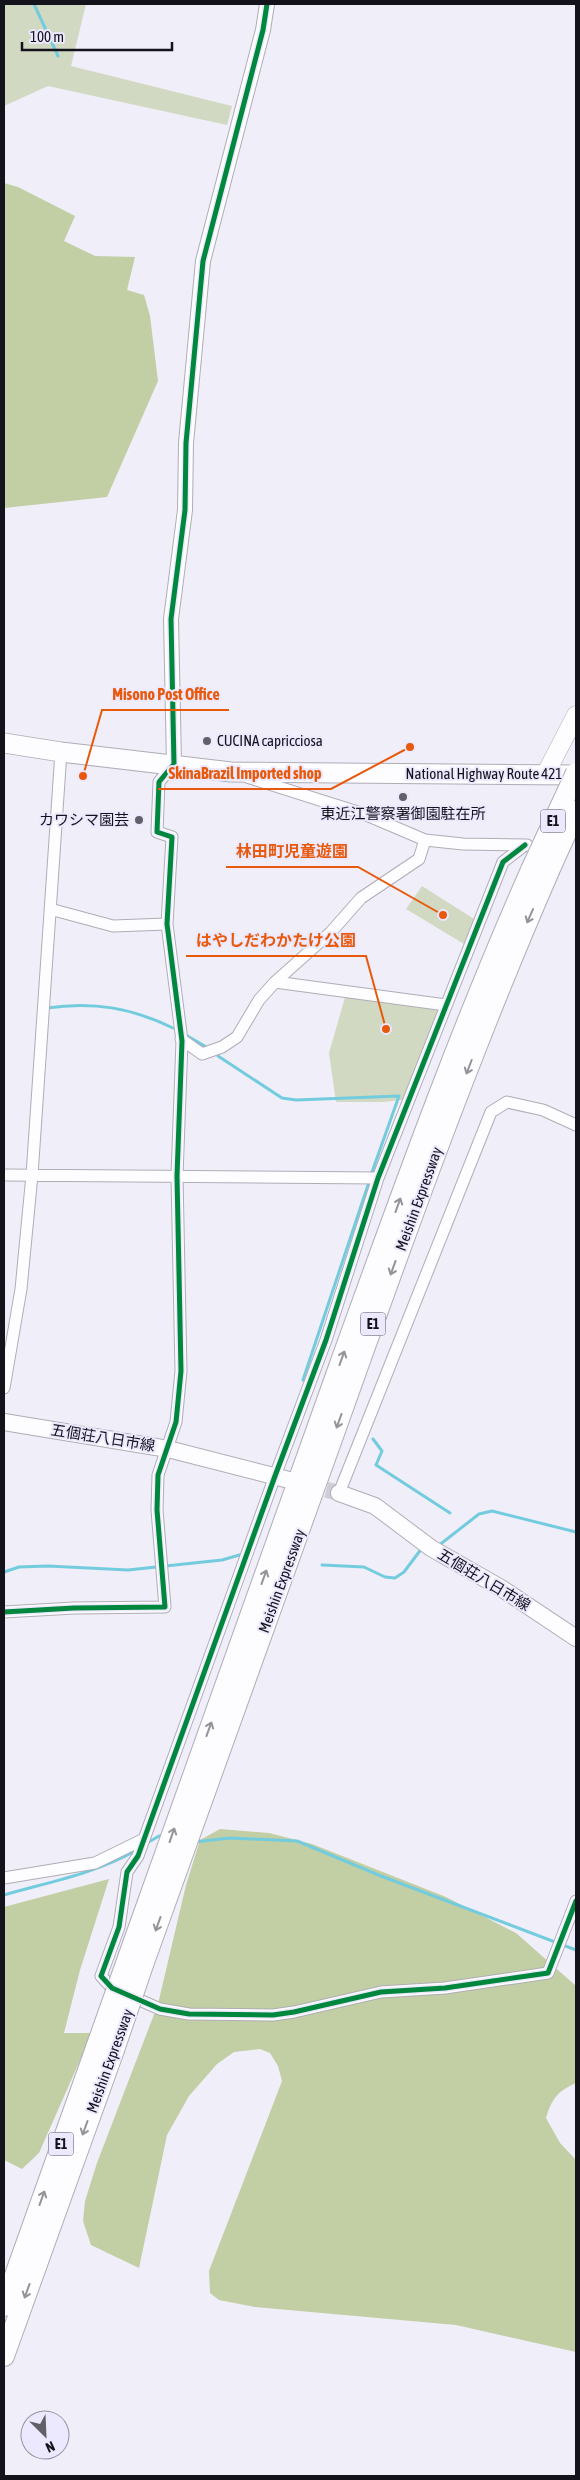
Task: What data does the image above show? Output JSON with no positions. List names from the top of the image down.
{
  "streets": {
    "highway": ["National Highway Route 421", "E1", "Meishin Expressway"],
    "main road": ["五個荘八日市線"]
  },
  "crossings": [
    ["National Highway Route 421", "Meishin Expressway"]
  ],
  "places": [
    "CUCINA capricciosa",
    "SkinaBrazil Imported shop",
    "Misono Post Office",
    "東近江警察署御園駐在所",
    "カワシマ園芸",
    "林田町児童遊園",
    "はやしだわかたけ公園"
  ],
  "scale_bar": "100 m",
  "north": "bottom right"
}
